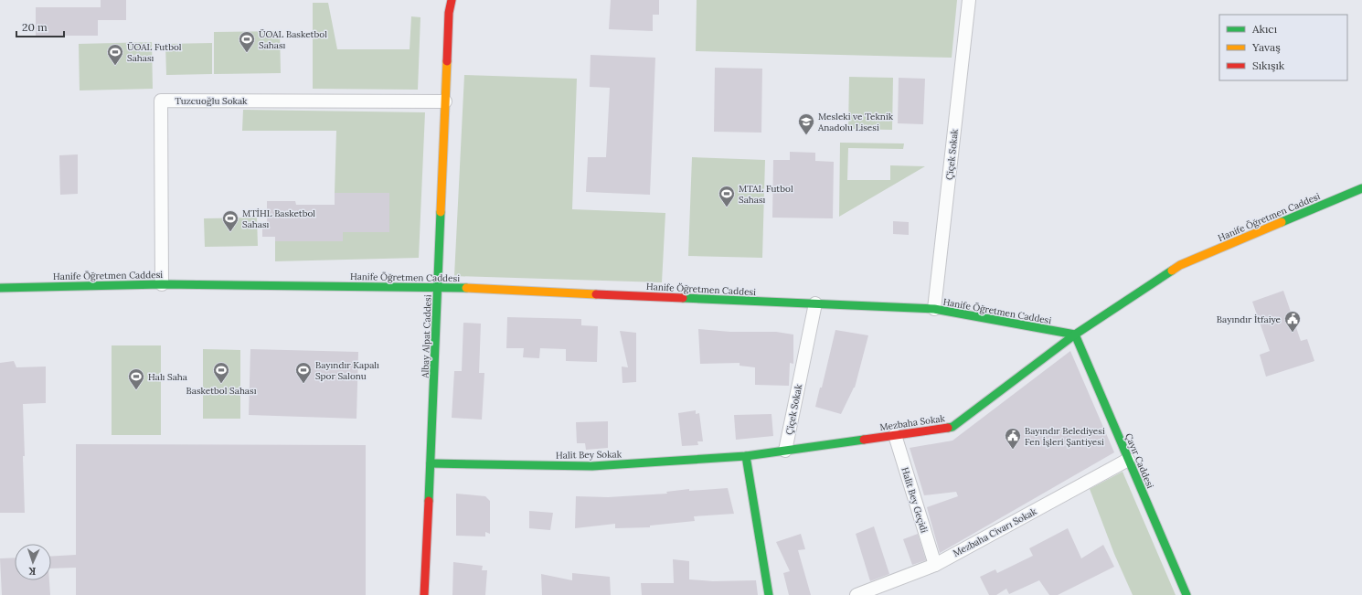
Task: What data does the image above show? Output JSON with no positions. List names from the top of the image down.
{
  "streets": {
    "street": [
      "Tuzcuoğlu Sokak",
      "Çiçek Sokak",
      "Hanife Öğretmen Caddesi",
      "Albay Alpat Caddesi",
      "Mezbaha Sokak",
      "Halit Bey Sokak",
      "Çayır Caddesi",
      "Halit Bey Geçidi",
      "Mezbaha Civarı Sokak"
    ]
  },
  "crossings": [
    ["Tuzcuoğlu Sokak", "Hanife Öğretmen Caddesi"],
    ["Tuzcuoğlu Sokak", "Albay Alpat Caddesi"],
    ["Çiçek Sokak", "Hanife Öğretmen Caddesi"],
    ["Çiçek Sokak", "Mezbaha Sokak"],
    ["Hanife Öğretmen Caddesi", "Albay Alpat Caddesi"],
    ["Hanife Öğretmen Caddesi", "Mezbaha Sokak"],
    ["Hanife Öğretmen Caddesi", "Çayır Caddesi"],
    ["Albay Alpat Caddesi", "Halit Bey Sokak"],
    ["Mezbaha Sokak", "Halit Bey Sokak"],
    ["Mezbaha Sokak", "Çayır Caddesi"],
    ["Mezbaha Sokak", "Halit Bey Geçidi"],
    ["Çayır Caddesi", "Mezbaha Civarı Sokak"],
    ["Halit Bey Geçidi", "Mezbaha Civarı Sokak"]
  ],
  "places": {
    "sports": [
      "ÜOAL Basketbol Sahası",
      "ÜOAL Futbol Sahası",
      "MTAL Futbol Sahası",
      "MTİHL Basketbol Sahası",
      "Basketbol Sahası",
      "Bayındır Kapalı Spor Salonu",
      "Halı Saha"
    ],
    "school or university": ["Mesleki ve Teknik Anadolu Lisesi"],
    "public building": ["Bayındır İtfaiye", "Bayındır Belediyesi Fen İşleri Şantiyesi"]
  },
  "legend": ["Akıcı", "Yavaş", "Sıkışık"],
  "scale_bar": "20 m",
  "north": "bottom"
}
